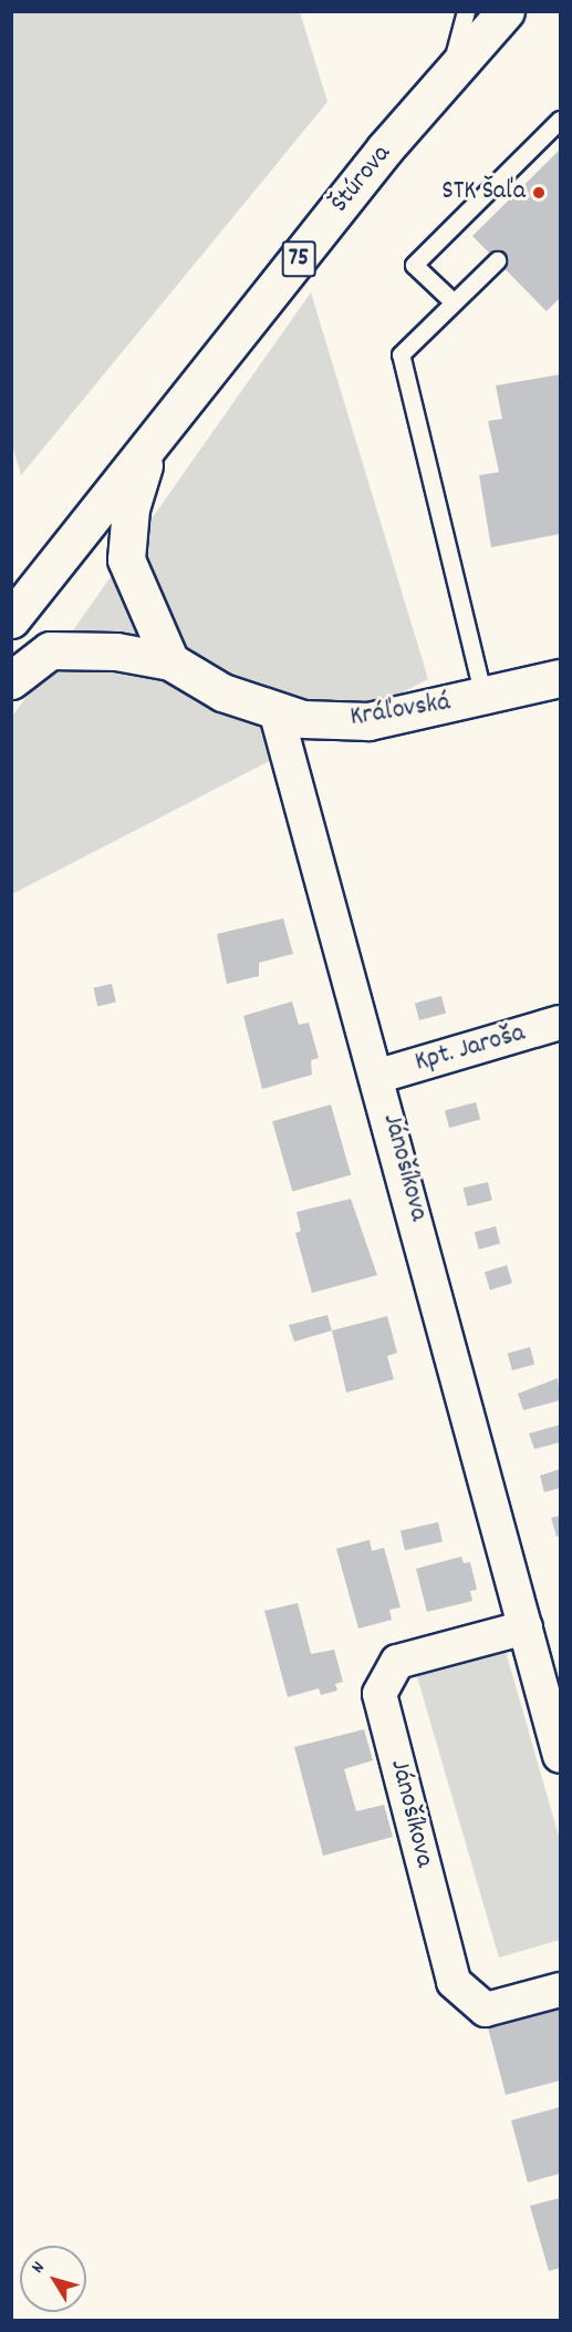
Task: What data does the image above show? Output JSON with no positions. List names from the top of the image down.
{
  "streets": {
    "main road": ["Štúrova", "75", "Kráľovská"],
    "street": ["Kpt. Jaroša", "Jánošíkova"]
  },
  "crossings": [
    ["Štúrova", "75"],
    ["75", "Kráľovská"],
    ["Kráľovská", "Jánošíkova"],
    ["Kpt. Jaroša", "Jánošíkova"]
  ],
  "places": ["STK Šaľa"],
  "north": "top left"
}
